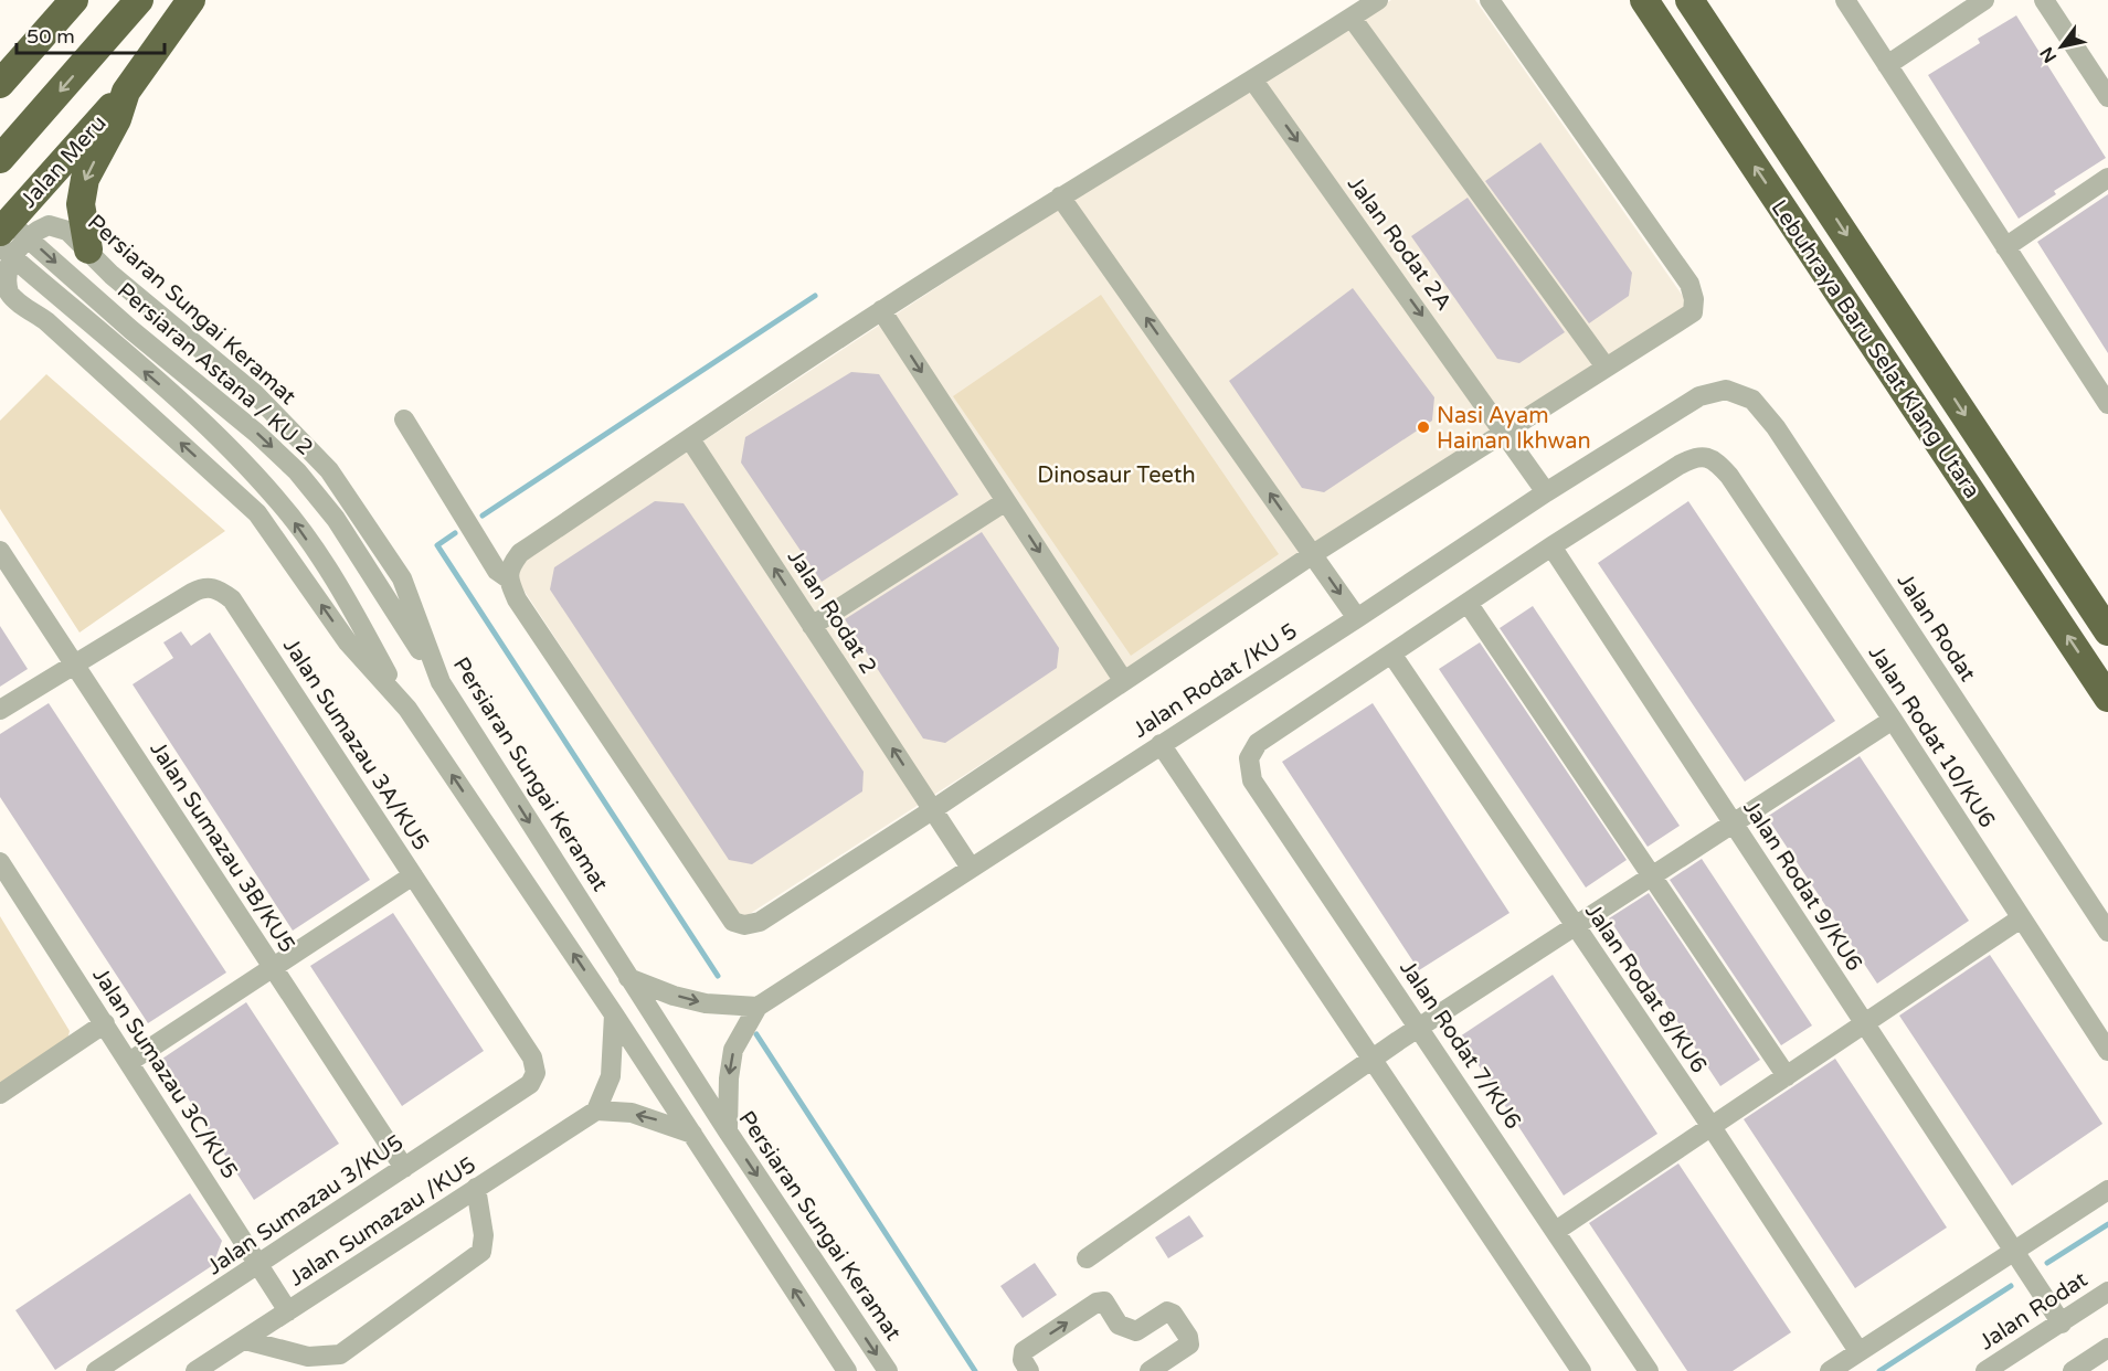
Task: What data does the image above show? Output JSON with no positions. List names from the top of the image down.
{
  "streets": {
    "highway": ["Jalan Meru", "Lebuhraya Baru Selat Klang Utara"],
    "street": [
      "Jalan Rodat 2A",
      "Persiaran Sungai Keramat",
      "Persiaran Astana / KU 2",
      "Jalan Rodat 2",
      "Jalan Rodat",
      "Jalan Rodat /KU 5",
      "Jalan Rodat 10/KU6",
      "Jalan Sumazau 3A/KU5",
      "Jalan Sumazau 3B/KU5",
      "Jalan Rodat 9/KU6",
      "Jalan Rodat 8/KU6",
      "Jalan Rodat 7/KU6",
      "Jalan Sumazau 3C/KU5",
      "Jalan Sumazau 3/KU5",
      "Jalan Sumazau /KU5"
    ]
  },
  "crossings": [
    ["Jalan Rodat 2A", "Jalan Rodat /KU 5"],
    ["Persiaran Sungai Keramat", "Persiaran Astana / KU 2"],
    ["Jalan Rodat 2", "Jalan Rodat /KU 5"],
    ["Jalan Rodat", "Jalan Rodat /KU 5"],
    ["Jalan Rodat", "Jalan Rodat 9/KU6"],
    ["Jalan Rodat 10/KU6", "Jalan Rodat 9/KU6"],
    ["Jalan Sumazau 3A/KU5", "Jalan Sumazau 3B/KU5"],
    ["Jalan Sumazau 3A/KU5", "Jalan Sumazau 3/KU5"],
    ["Jalan Sumazau 3B/KU5", "Jalan Sumazau 3/KU5"],
    ["Jalan Rodat 8/KU6", "Jalan Rodat 7/KU6"],
    ["Jalan Sumazau 3C/KU5", "Jalan Sumazau 3/KU5"],
    ["Jalan Sumazau 3C/KU5", "Jalan Sumazau /KU5"]
  ],
  "one_way": ["Jalan Rodat 2"],
  "parks": ["Dinosaur Teeth"],
  "places": ["Nasi Ayam Hainan Ikhwan"],
  "scale_bar": "50 m",
  "north": "bottom left"
}
